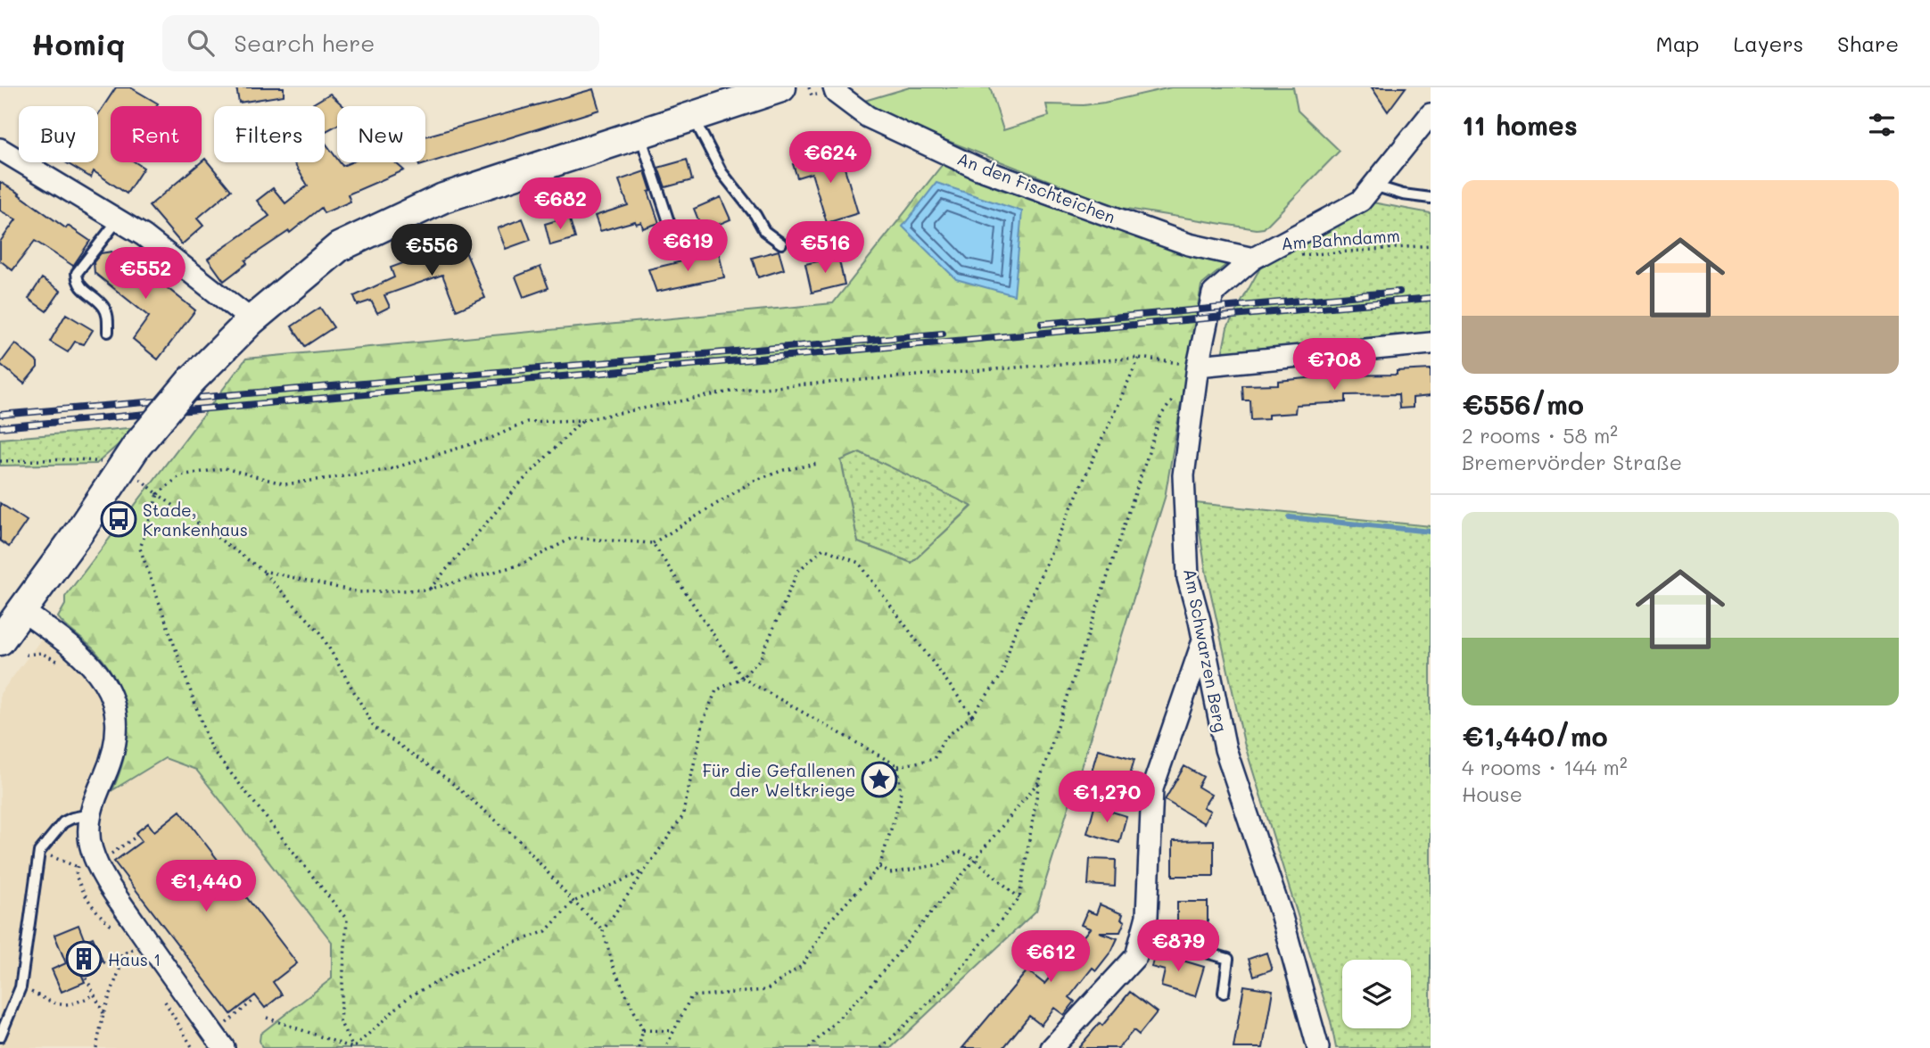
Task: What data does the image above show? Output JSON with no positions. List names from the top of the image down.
{
  "streets": {
    "street": ["An den Fischteichen", "Am Schwarzen Berg"],
    "path": ["Am Bahndamm"]
  },
  "crossings": [
    ["An den Fischteichen", "Am Schwarzen Berg"]
  ],
  "places": {
    "bus stop": ["Stade, Krankenhaus"],
    "place": ["Für die Gefallenen der Weltkriege"],
    "building": ["Haus 1"]
  },
  "page": {
    "header": "Homiq",
    "search": "Search here",
    "nav": ["Map", "Layers", "Share"],
    "heading": "11 homes",
    "chip": [
      "Buy",
      "Rent",
      "Filters",
      "New"
    ],
    "price": [
      "€624",
      "€682",
      "€619",
      "€516",
      "€556",
      "€552",
      "€708",
      "€1,270",
      "€1,440",
      "€879",
      "€612"
    ],
    "list": [
      {
        "name": "€556/mo",
        "note": "2 rooms · 58 m² · Bremervörder Straße"
      },
      {
        "name": "€1,440/mo",
        "note": "4 rooms · 144 m² · House"
      }
    ]
  }
}
